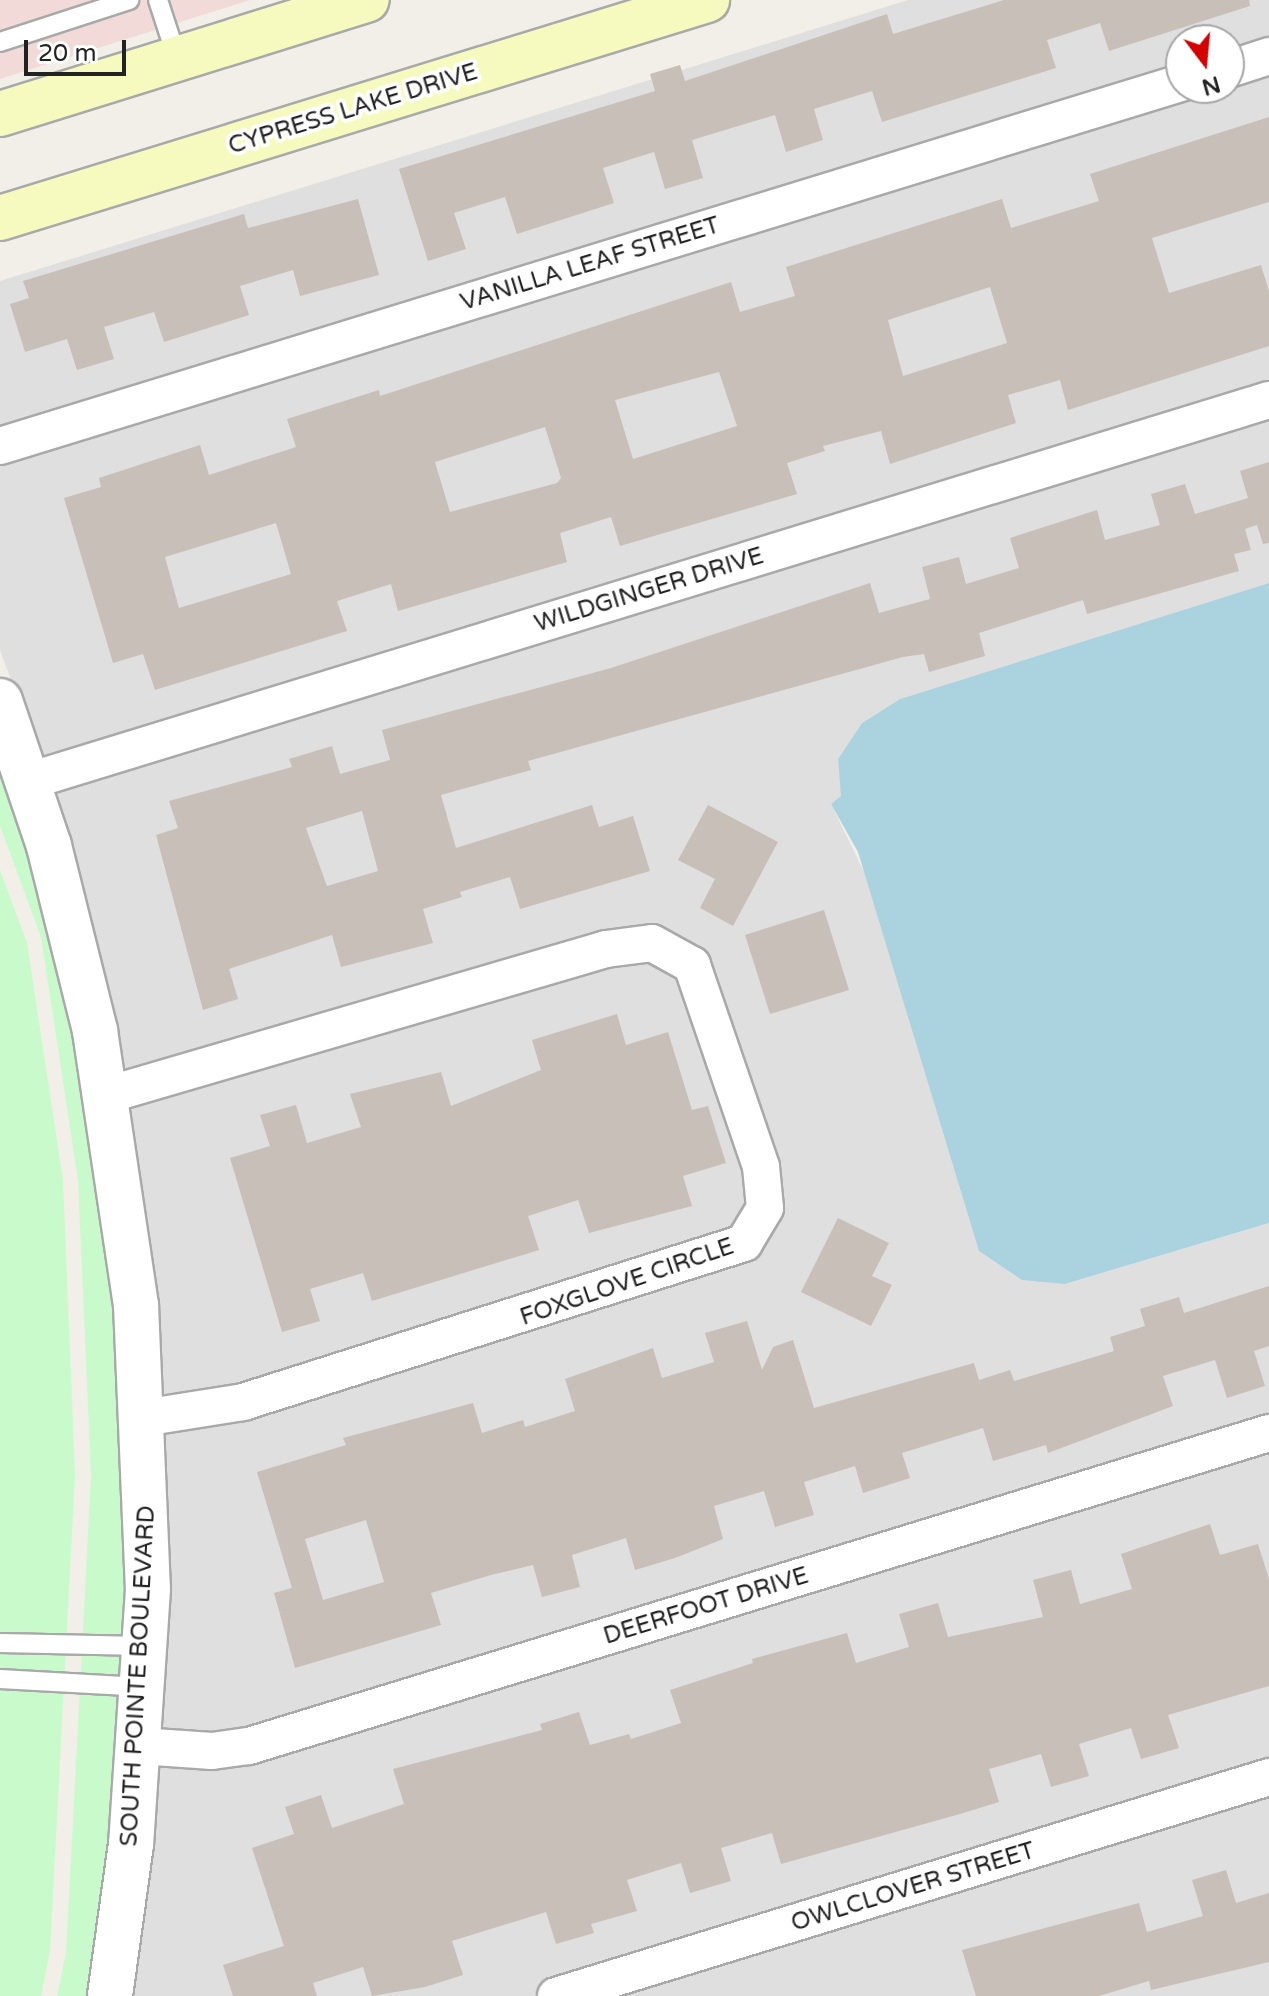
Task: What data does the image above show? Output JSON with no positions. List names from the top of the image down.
{
  "streets": {
    "main road": ["CYPRESS LAKE DRIVE"],
    "street": [
      "VANILLA LEAF STREET",
      "WILDGINGER DRIVE",
      "FOXGLOVE CIRCLE",
      "DEERFOOT DRIVE",
      "SOUTH POINTE BOULEVARD",
      "OWLCLOVER STREET"
    ]
  },
  "crossings": [
    ["WILDGINGER DRIVE", "SOUTH POINTE BOULEVARD"],
    ["FOXGLOVE CIRCLE", "SOUTH POINTE BOULEVARD"],
    ["DEERFOOT DRIVE", "SOUTH POINTE BOULEVARD"]
  ],
  "scale_bar": "20 m",
  "north": "bottom"
}
